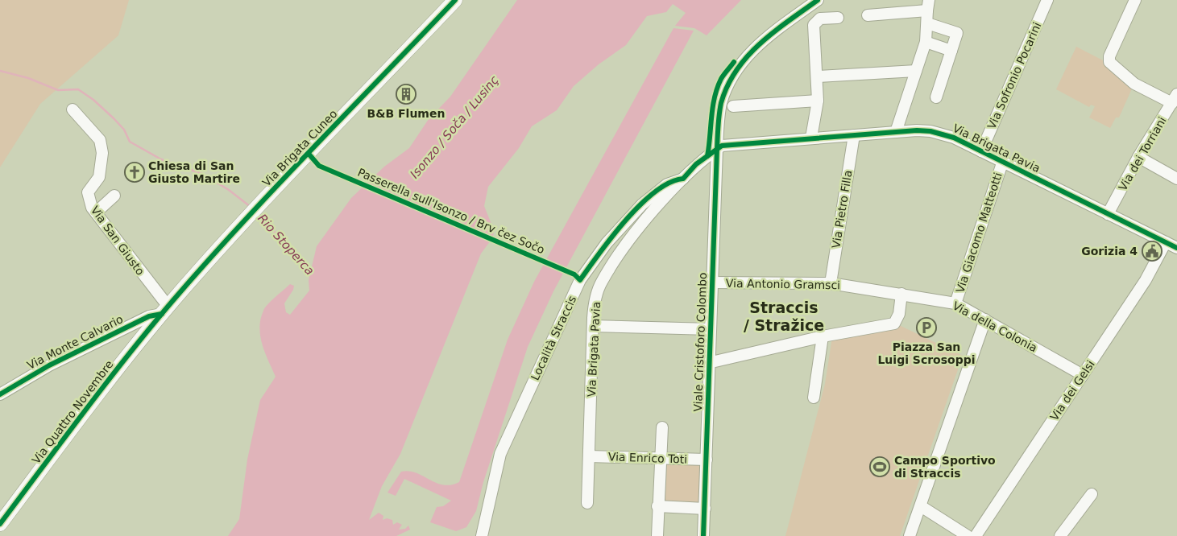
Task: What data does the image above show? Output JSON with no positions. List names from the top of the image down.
{
  "streets": {
    "main road": ["Via Brigata Cuneo", "Via Quattro Novembre"],
    "street": [
      "Via Sofronio Pocarini",
      "Via Brigata Pavia",
      "Via dei Torriani",
      "Via Pietro Filla",
      "Via Giacomo Matteotti",
      "Via San Giusto",
      "Via Antonio Gramsci",
      "Via della Colonia",
      "Località Straccis",
      "Via Monte Calvario",
      "Viale Cristoforo Colombo",
      "Via dei Gelsi",
      "Via Enrico Toti"
    ],
    "cycle path": ["Passerella sull'Isonzo / Brv čez Sočo"]
  },
  "crossings": [
    ["Via Sofronio Pocarini", "Via Brigata Pavia"],
    ["Via Brigata Cuneo", "Via San Giusto"],
    ["Via Brigata Cuneo", "Via Monte Calvario"],
    ["Via Brigata Cuneo", "Via Quattro Novembre"],
    ["Via Brigata Pavia", "Via dei Torriani"],
    ["Via Brigata Pavia", "Via Pietro Filla"],
    ["Via Brigata Pavia", "Via Giacomo Matteotti"],
    ["Via Brigata Pavia", "Località Straccis"],
    ["Via Brigata Pavia", "Viale Cristoforo Colombo"],
    ["Via Brigata Pavia", "Via dei Gelsi"],
    ["Via Brigata Pavia", "Via Enrico Toti"],
    ["Via Pietro Filla", "Via Antonio Gramsci"],
    ["Via Giacomo Matteotti", "Via della Colonia"],
    ["Via San Giusto", "Via Monte Calvario"],
    ["Via San Giusto", "Via Quattro Novembre"],
    ["Via Antonio Gramsci", "Via della Colonia"],
    ["Via Antonio Gramsci", "Viale Cristoforo Colombo"],
    ["Via della Colonia", "Via dei Gelsi"],
    ["Via Monte Calvario", "Via Quattro Novembre"],
    ["Viale Cristoforo Colombo", "Via Enrico Toti"]
  ],
  "districts": ["Straccis / Stražice"],
  "water": ["Isonzo / Soča / Lusinç", "Rio Stoperca"],
  "places": {
    "building": ["B&B Flumen"],
    "church": ["Chiesa di San Giusto Martire"],
    "public building": ["Gorizia 4"],
    "parking": ["Piazza San Luigi Scrosoppi"],
    "sports": ["Campo Sportivo di Straccis"]
  }
}
